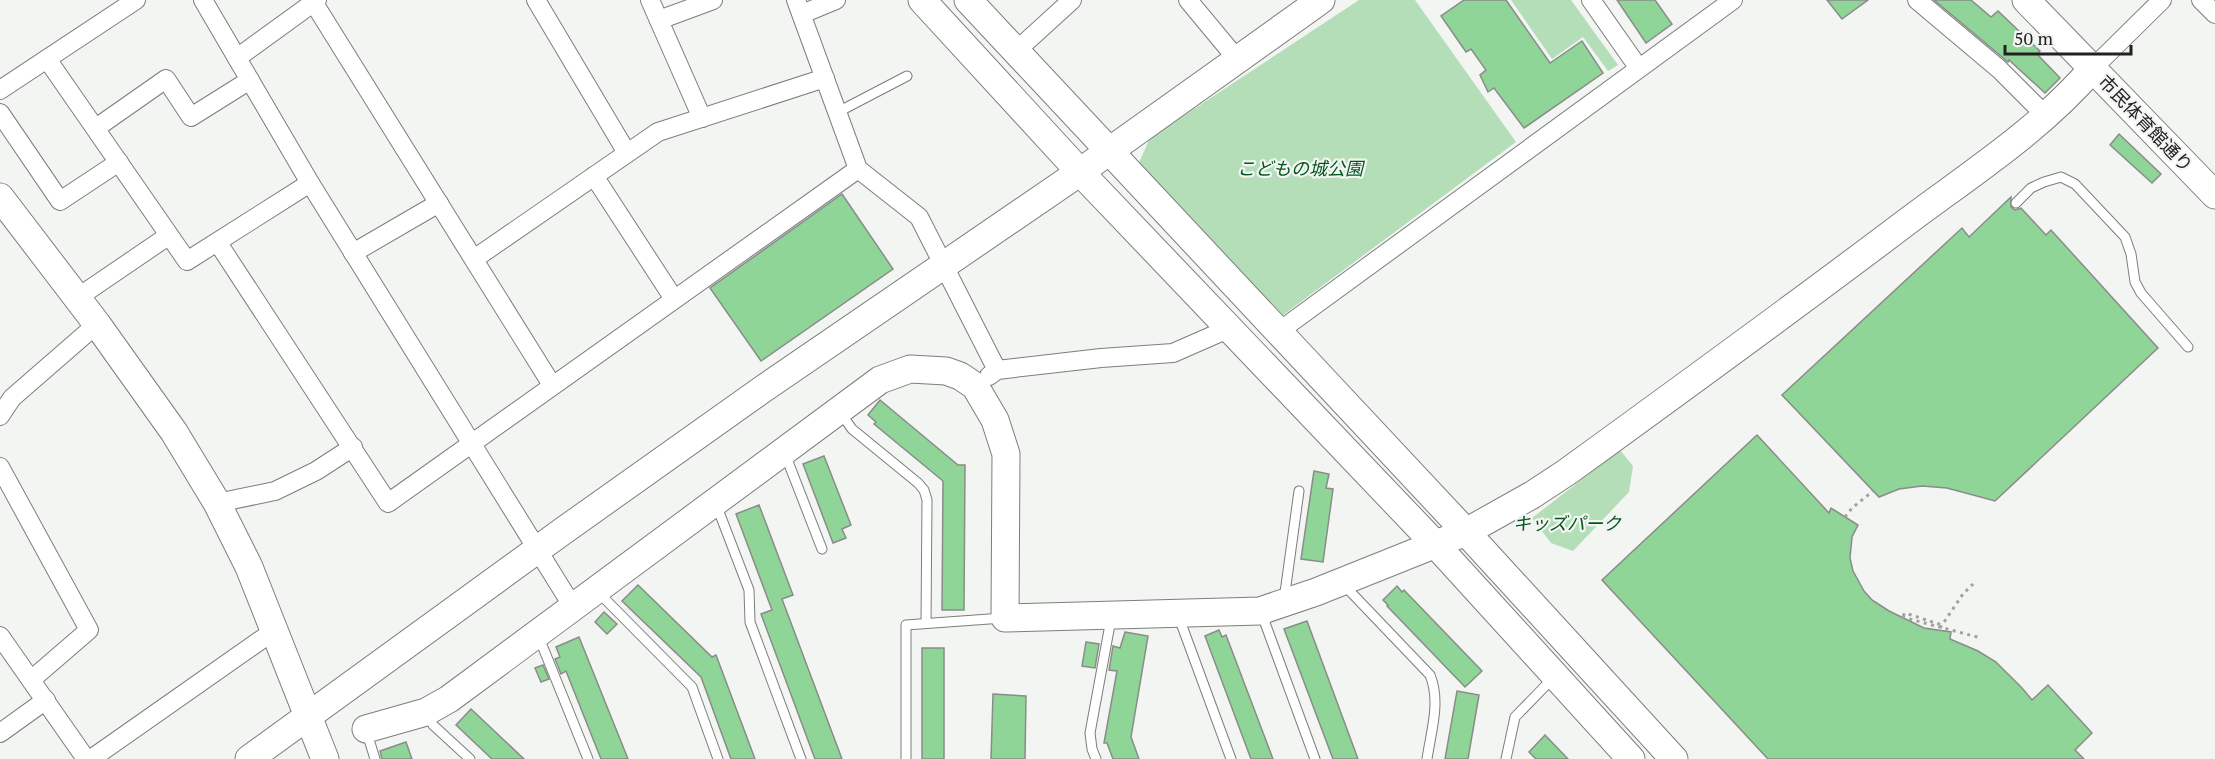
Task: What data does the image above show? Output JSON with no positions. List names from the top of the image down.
{
  "streets": {
    "street": ["市民体育館通り"]
  },
  "parks": ["こどもの城公園", "キッズパーク"],
  "scale_bar": "50 m"
}
